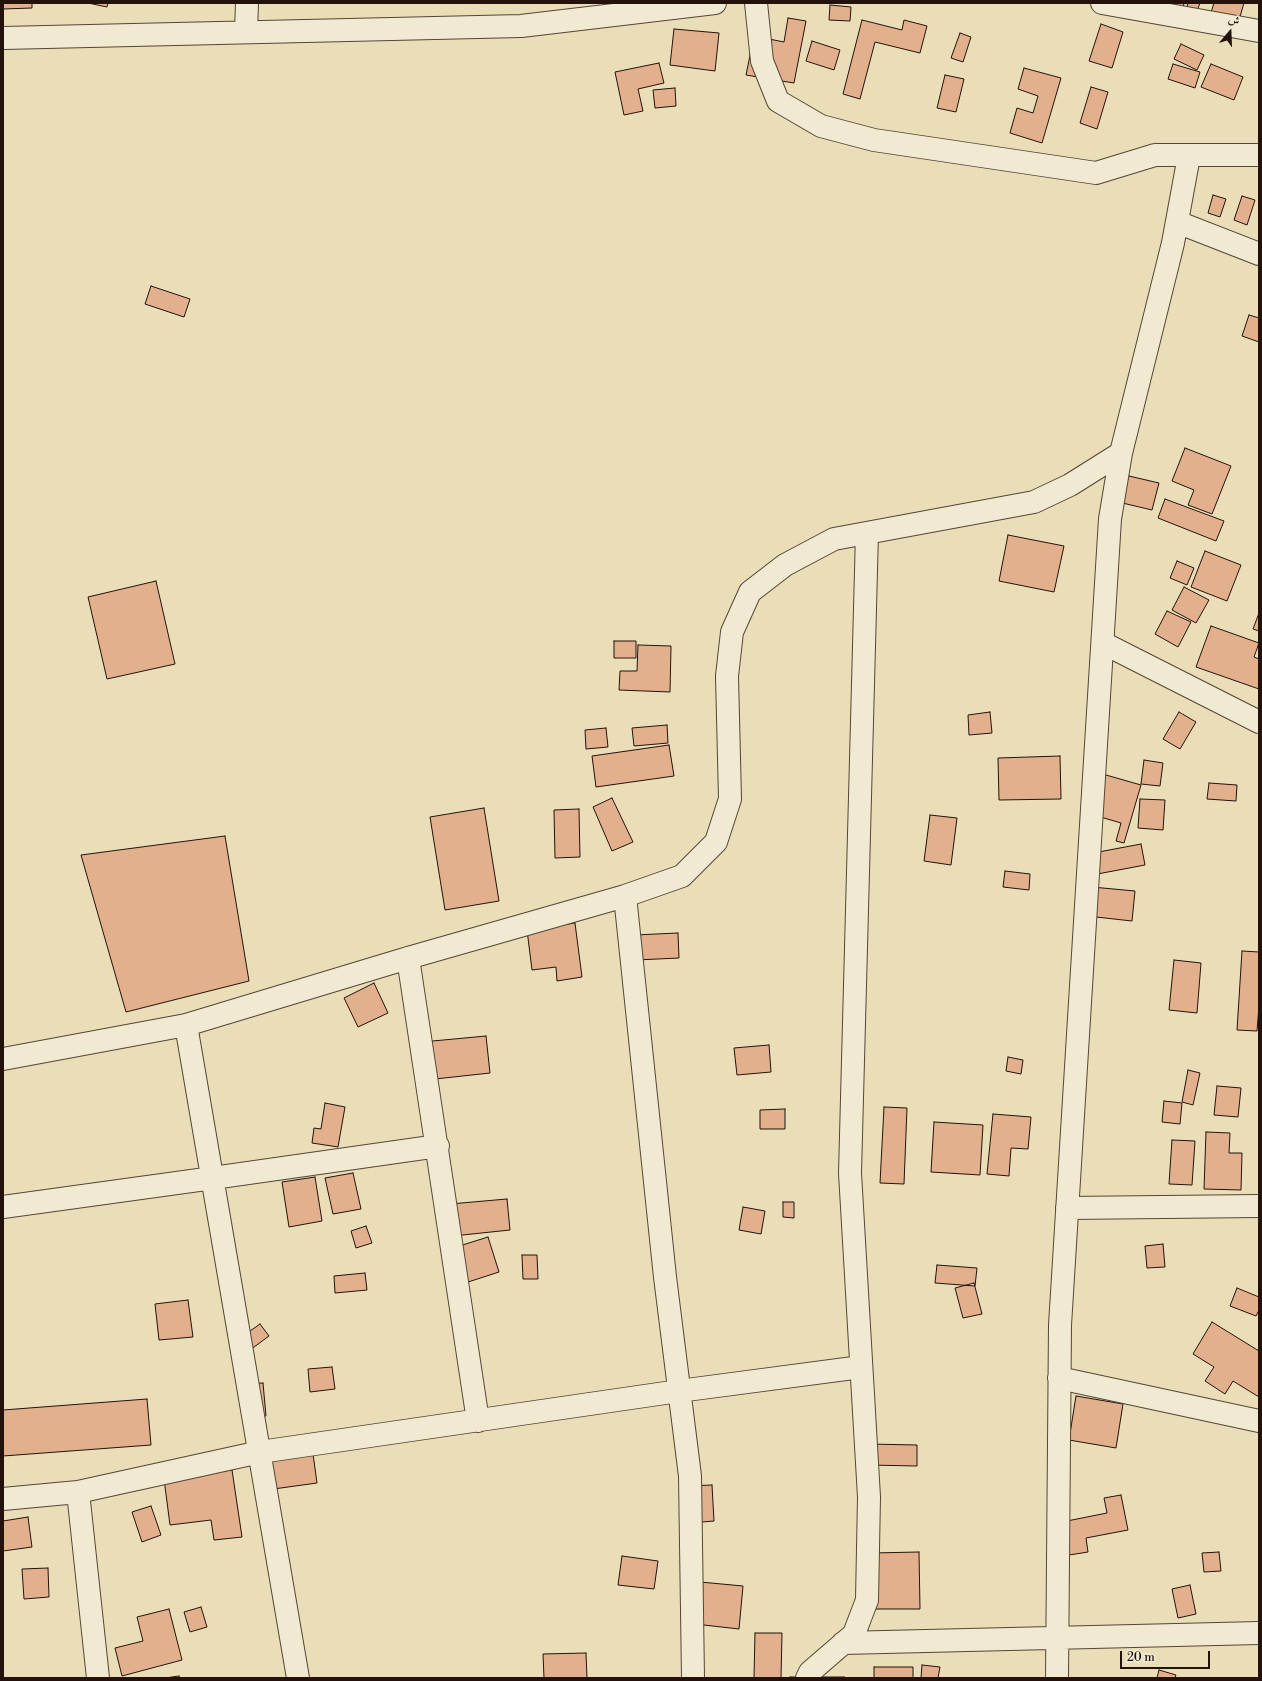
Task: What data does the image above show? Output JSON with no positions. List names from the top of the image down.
{
  "scale_bar": "20 m",
  "north": "top"
}
